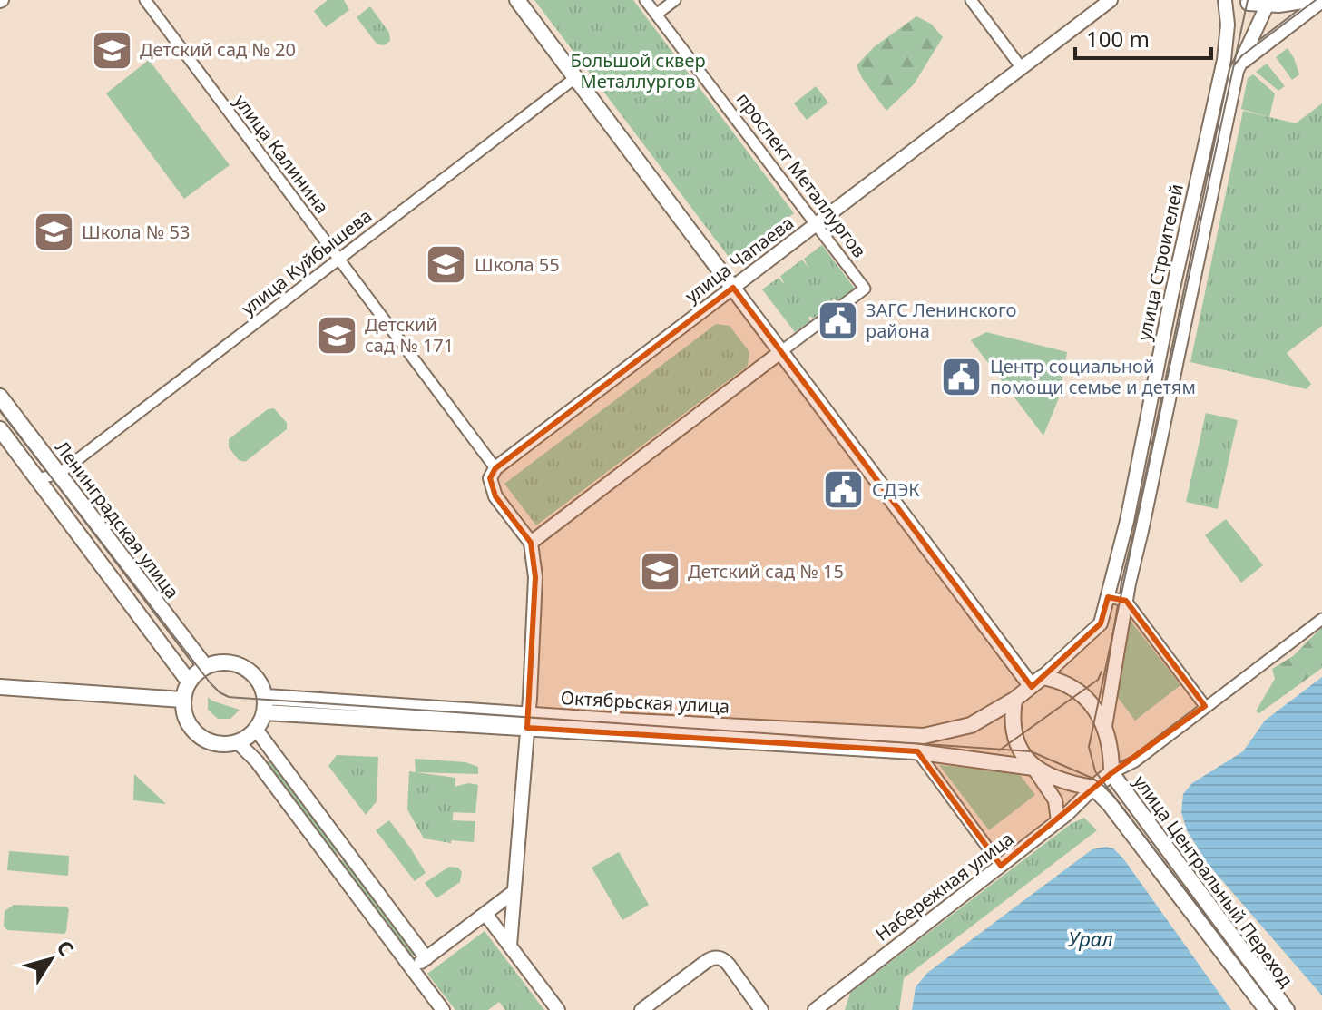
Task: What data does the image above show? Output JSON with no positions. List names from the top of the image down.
{
  "streets": {
    "main road": ["Ленинградская улица", "Октябрьская улица", "улица Центральный Переход"],
    "street": [
      "улица Калинина",
      "проспект Металлургов",
      "улица Чапаева",
      "улица Куйбышева",
      "улица Строителей",
      "Набережная улица"
    ]
  },
  "crossings": [
    ["улица Калинина", "улица Чапаева"],
    ["улица Калинина", "улица Куйбышева"],
    ["проспект Металлургов", "улица Чапаева"],
    ["улица Куйбышева", "Ленинградская улица"],
    ["улица Строителей", "Октябрьская улица"],
    ["улица Строителей", "улица Центральный Переход"],
    ["улица Строителей", "Набережная улица"],
    ["Ленинградская улица", "Октябрьская улица"],
    ["Октябрьская улица", "улица Центральный Переход"],
    ["Октябрьская улица", "Набережная улица"],
    ["улица Центральный Переход", "Набережная улица"]
  ],
  "water": ["Урал"],
  "parks": ["Большой сквер Металлургов"],
  "places": {
    "school or university": [
      "Детский сад № 20",
      "Школа № 53",
      "Школа 55",
      "Детский сад № 171",
      "Детский сад № 15"
    ],
    "public building": ["ЗАГС Ленинского района", "Центр социальной помощи семье и детям", "СДЭК"]
  },
  "scale_bar": "100 m",
  "north": "top right"
}
